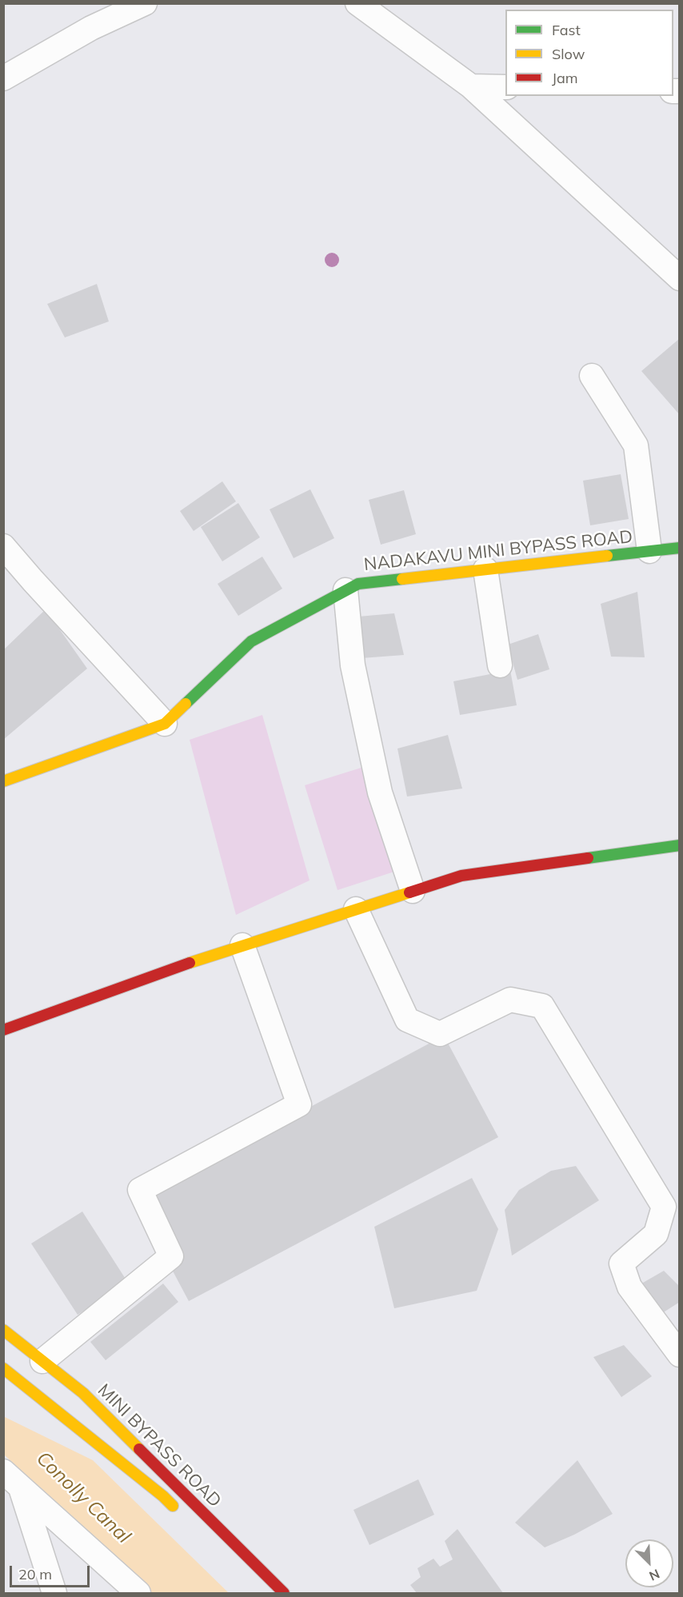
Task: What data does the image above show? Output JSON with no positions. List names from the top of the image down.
{
  "streets": {
    "street": ["NADAKAVU MINI BYPASS ROAD", "MINI BYPASS ROAD"]
  },
  "water": ["Conolly Canal"],
  "legend": ["Fast", "Slow", "Jam"],
  "scale_bar": "20 m",
  "north": "bottom right"
}
